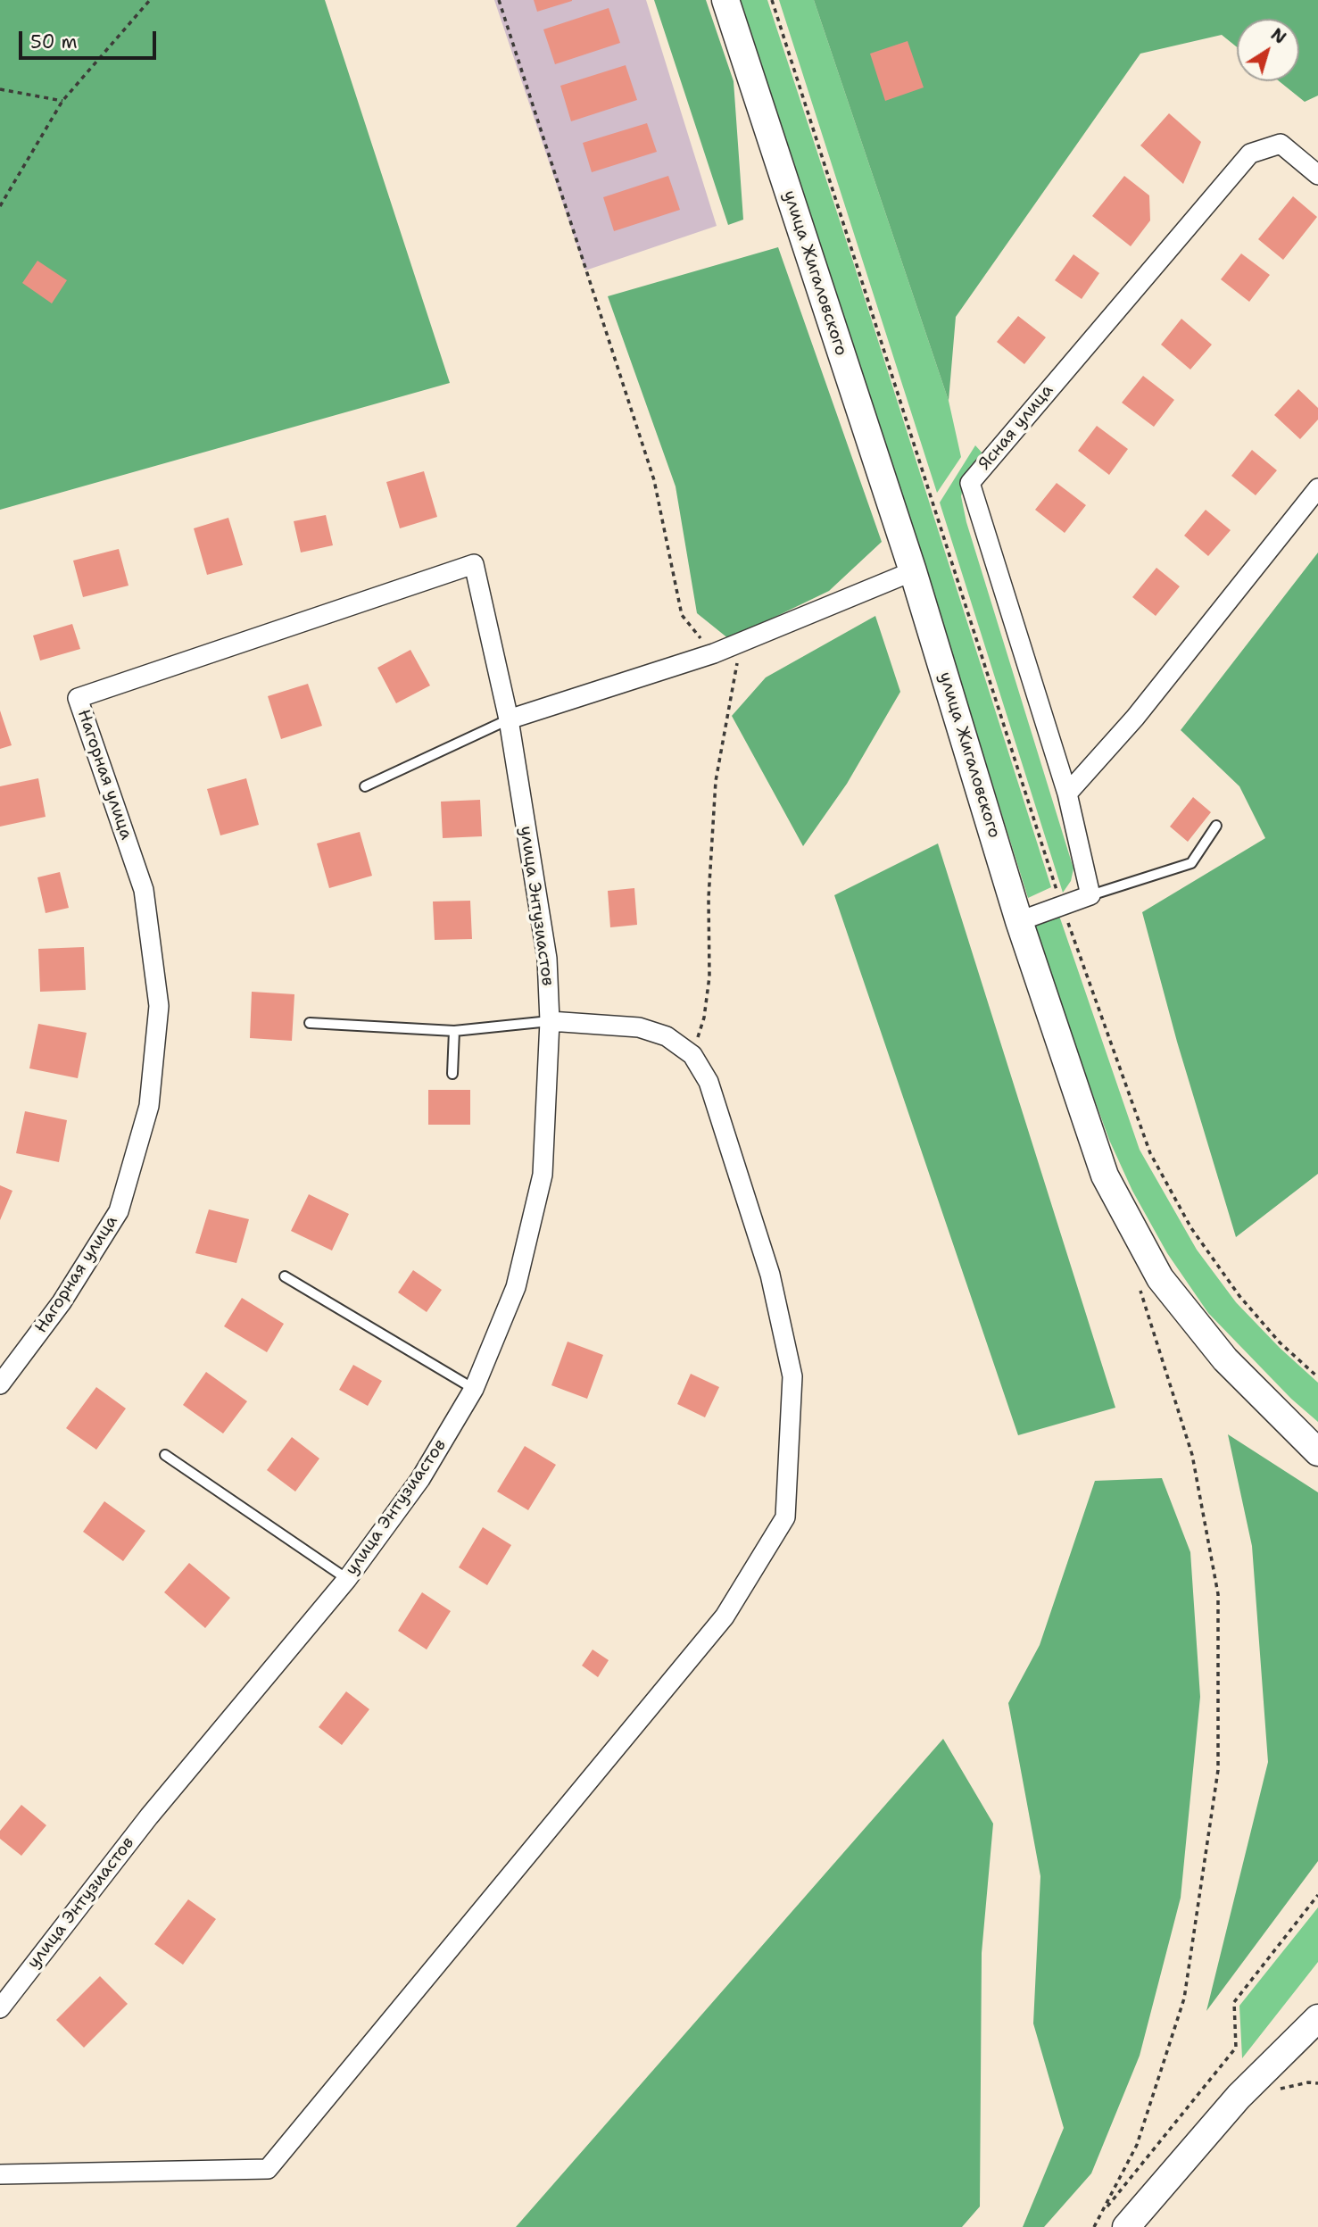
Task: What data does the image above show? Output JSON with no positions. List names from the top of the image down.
{
  "streets": {
    "main road": ["улица Жигаловского"],
    "street": ["Ясная улица", "Нагорная улица", "улица Энтузиастов"]
  },
  "crossings": [
    ["Нагорная улица", "улица Энтузиастов"]
  ],
  "scale_bar": "50 m",
  "north": "top right"
}
